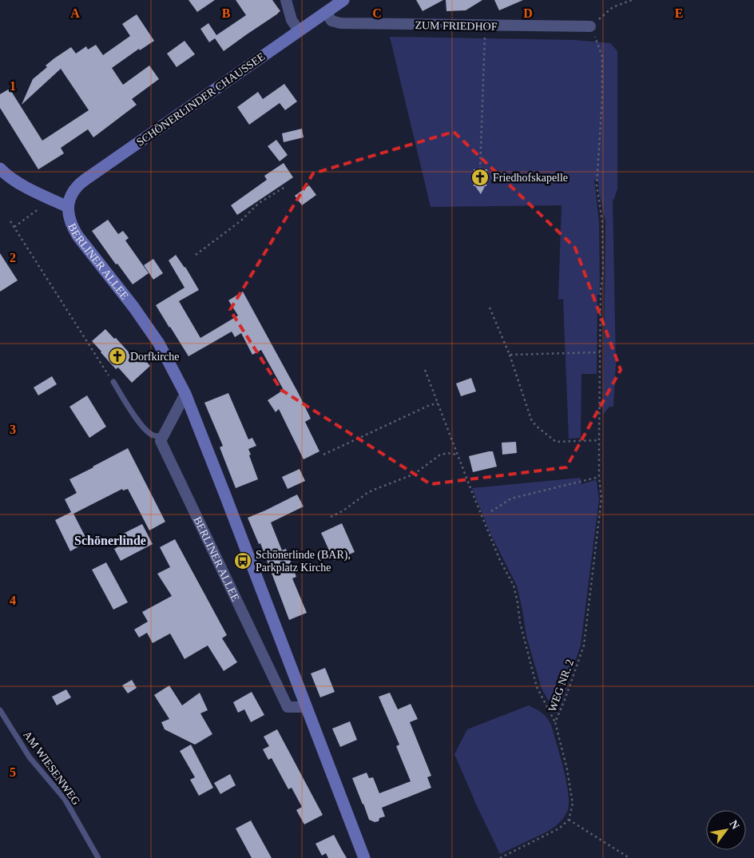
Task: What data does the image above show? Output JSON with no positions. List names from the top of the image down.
{
  "streets": {
    "main road": ["SCHÖNERLINDER CHAUSSEE", "BERLINER ALLEE"],
    "street": ["ZUM FRIEDHOF"],
    "lane": ["AM WIESENWEG"],
    "path": ["WEG NR. 2"]
  },
  "crossings": [
    ["ZUM FRIEDHOF", "SCHÖNERLINDER CHAUSSEE"],
    ["ZUM FRIEDHOF", "WEG NR. 2"],
    ["SCHÖNERLINDER CHAUSSEE", "BERLINER ALLEE"]
  ],
  "districts": ["Schönerlinde"],
  "places": {
    "church": ["Friedhofskapelle", "Dorfkirche"],
    "bus stop": ["Schönerlinde (BAR), Parkplatz Kirche"]
  },
  "north": "top right",
  "grid": {
    "columns": [
      "A",
      "B",
      "C",
      "D",
      "E"
    ],
    "rows": [
      "1",
      "2",
      "3",
      "4",
      "5"
    ]
  }
}
